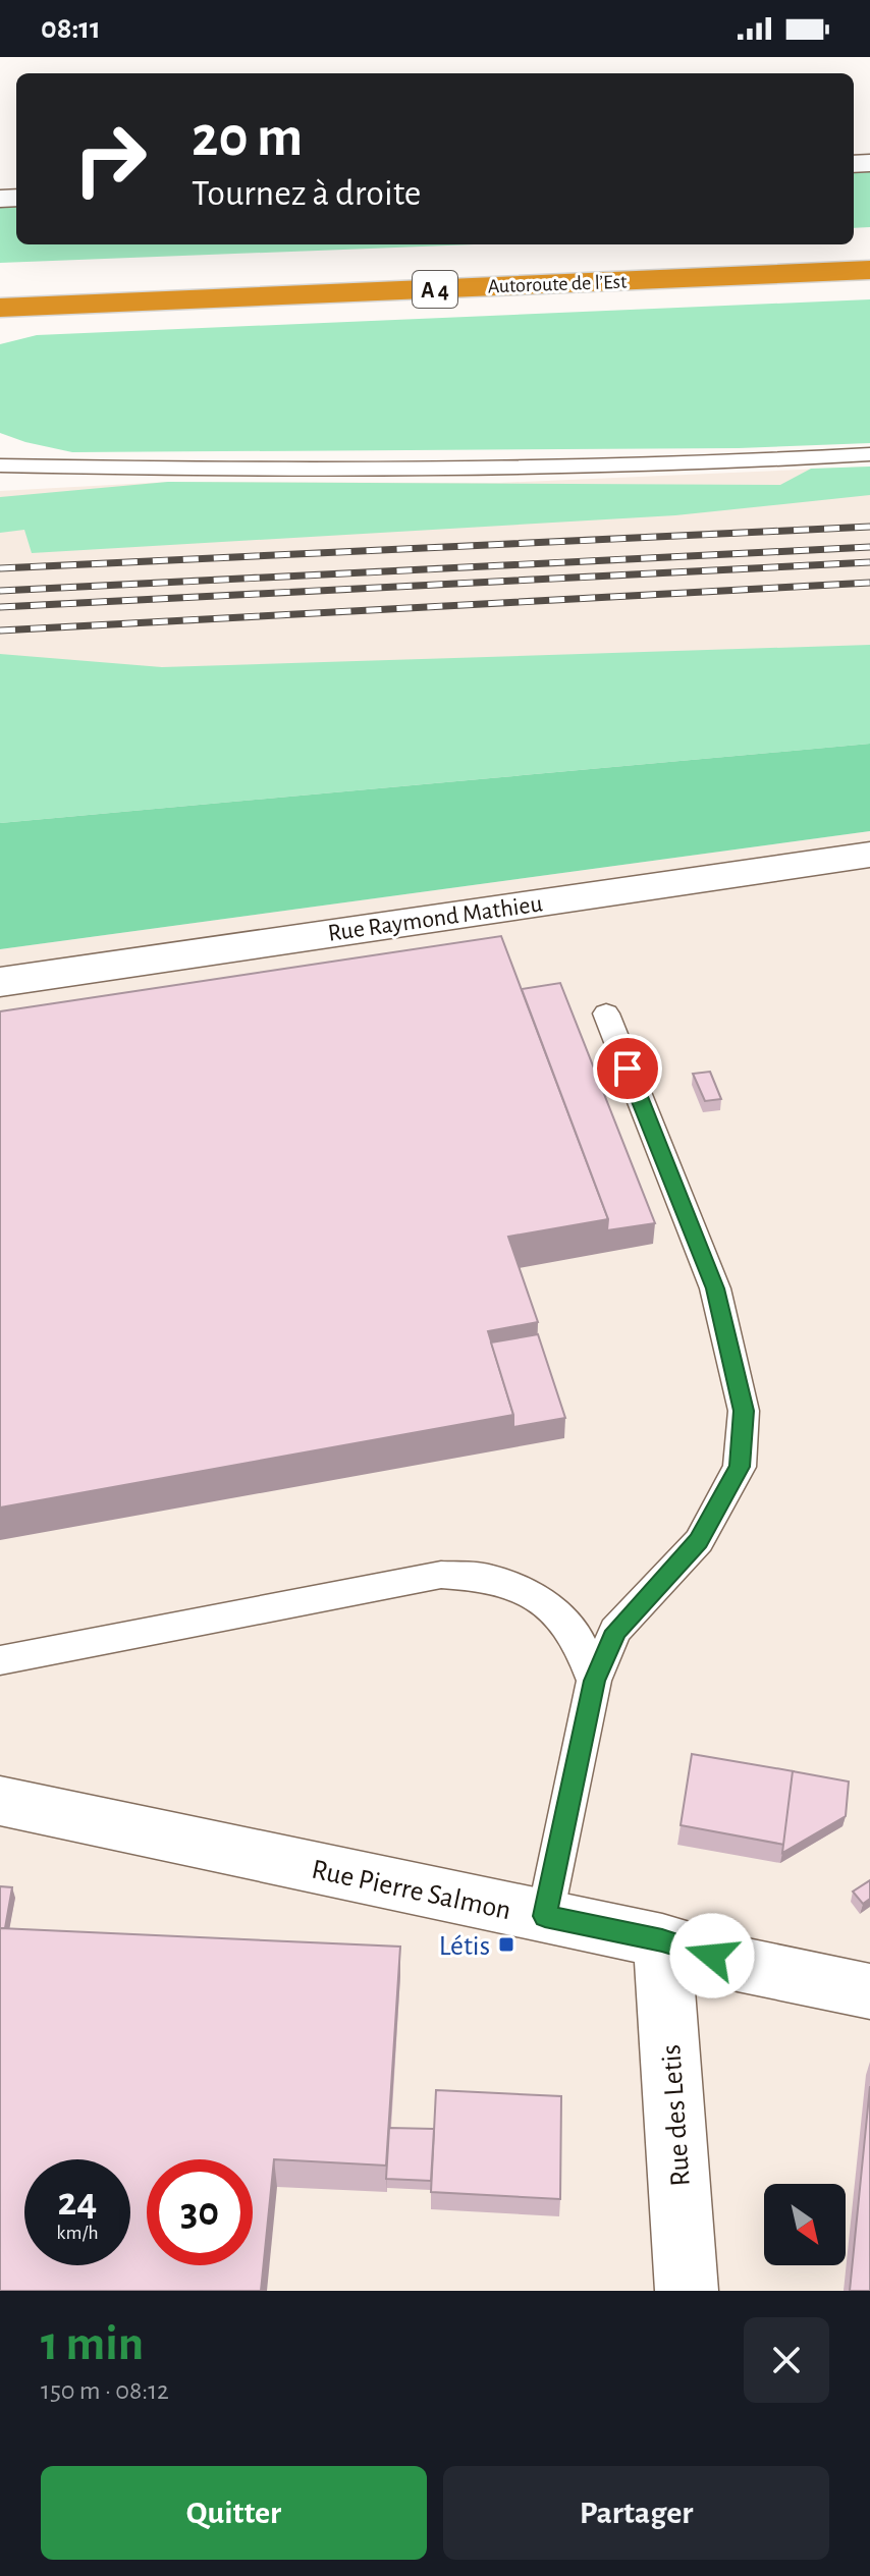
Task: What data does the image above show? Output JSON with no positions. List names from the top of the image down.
{
  "streets": {
    "highway": ["Autoroute de l’Est", "A 4"],
    "street": ["Rue Raymond Mathieu", "Rue Pierre Salmon", "Rue des Letis"]
  },
  "crossings": [
    ["Rue Pierre Salmon", "Rue des Letis"]
  ],
  "places": {
    "transit": ["Létis"]
  },
  "north": "bottom right",
  "page": {
    "status": "08:11",
    "turn": ["20 m", "Tournez à droite"],
    "speed": "24 km/h",
    "limit": "30",
    "heading": ["1 min", "150 m · 08:12"],
    "buttons": ["Quitter", "Partager"]
  }
}
